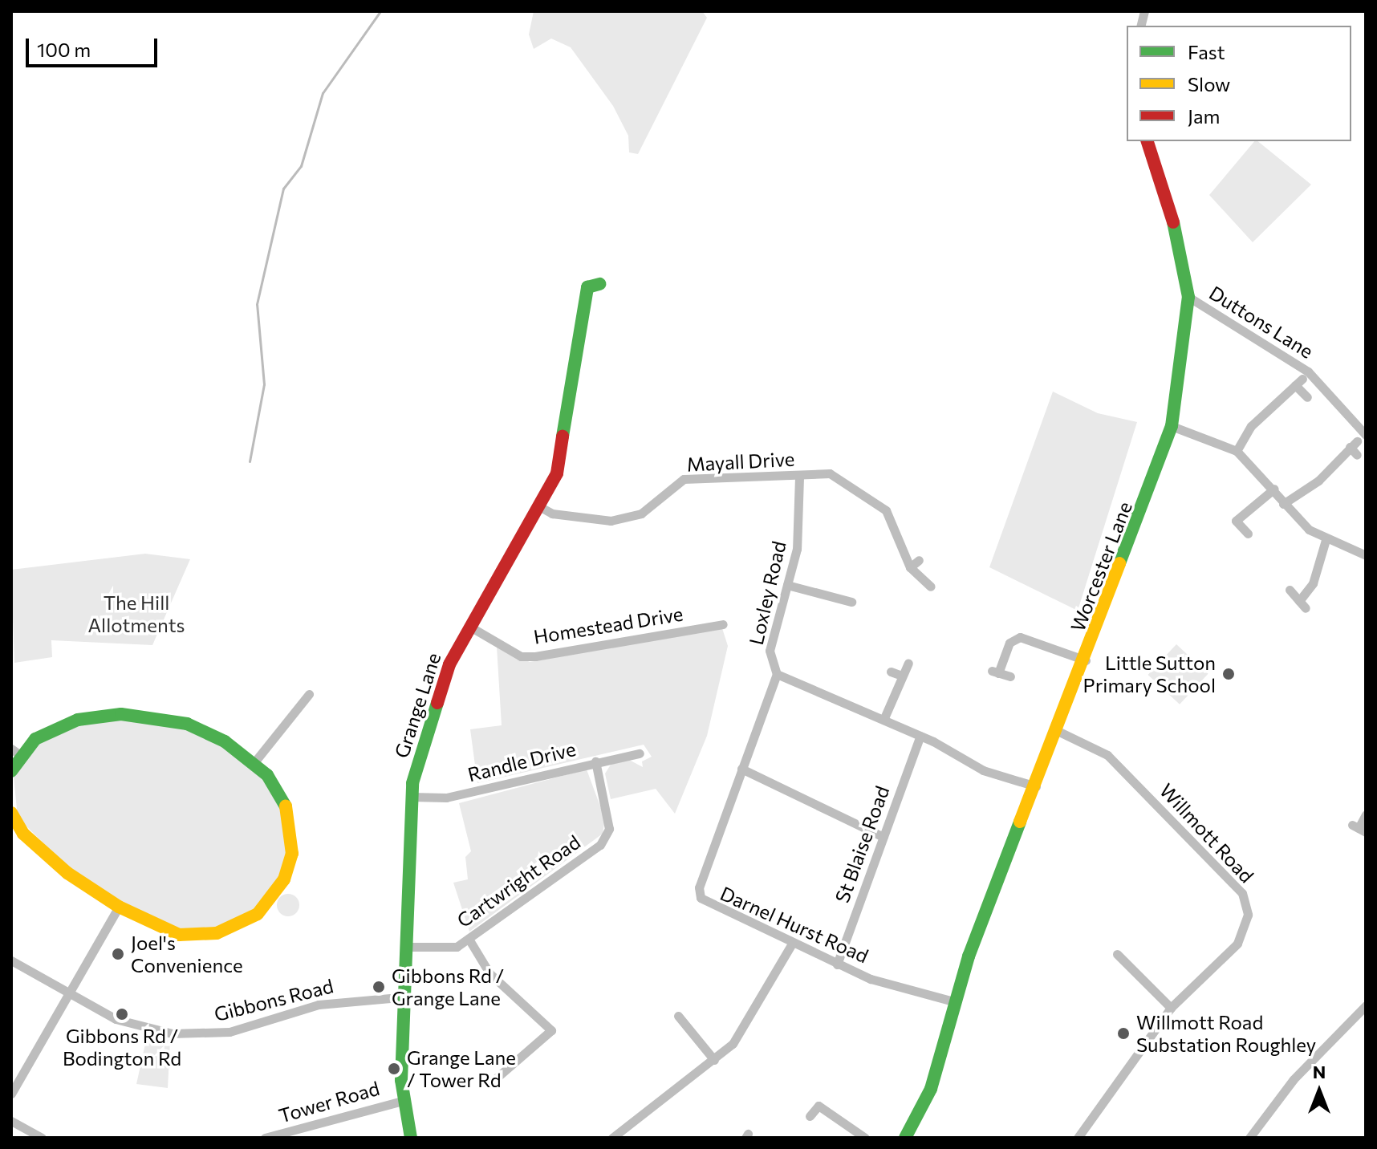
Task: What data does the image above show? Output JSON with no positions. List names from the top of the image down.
{
  "streets": {
    "street": [
      "Duttons Lane",
      "Mayall Drive",
      "Worcester Lane",
      "Loxley Road",
      "Homestead Drive",
      "Grange Lane",
      "Randle Drive",
      "Willmott Road",
      "St Blaise Road",
      "Cartwright Road",
      "Darnel Hurst Road",
      "Gibbons Road",
      "Tower Road"
    ]
  },
  "crossings": [
    ["Duttons Lane", "Worcester Lane"],
    ["Mayall Drive", "Loxley Road"],
    ["Mayall Drive", "Grange Lane"],
    ["Worcester Lane", "Willmott Road"],
    ["Worcester Lane", "Darnel Hurst Road"],
    ["Loxley Road", "Darnel Hurst Road"],
    ["Homestead Drive", "Grange Lane"],
    ["Grange Lane", "Randle Drive"],
    ["Grange Lane", "Cartwright Road"],
    ["Grange Lane", "Gibbons Road"],
    ["Grange Lane", "Tower Road"],
    ["Randle Drive", "Cartwright Road"],
    ["St Blaise Road", "Darnel Hurst Road"]
  ],
  "parks": ["The Hill Allotments"],
  "places": [
    "Little Sutton Primary School",
    "Joel's Convenience",
    "Gibbons Rd / Grange Lane",
    "Gibbons Rd / Bodington Rd",
    "Willmott Road Substation Roughley",
    "Grange Lane / Tower Rd"
  ],
  "legend": ["Fast", "Slow", "Jam"],
  "scale_bar": "100 m",
  "north": "top"
}
